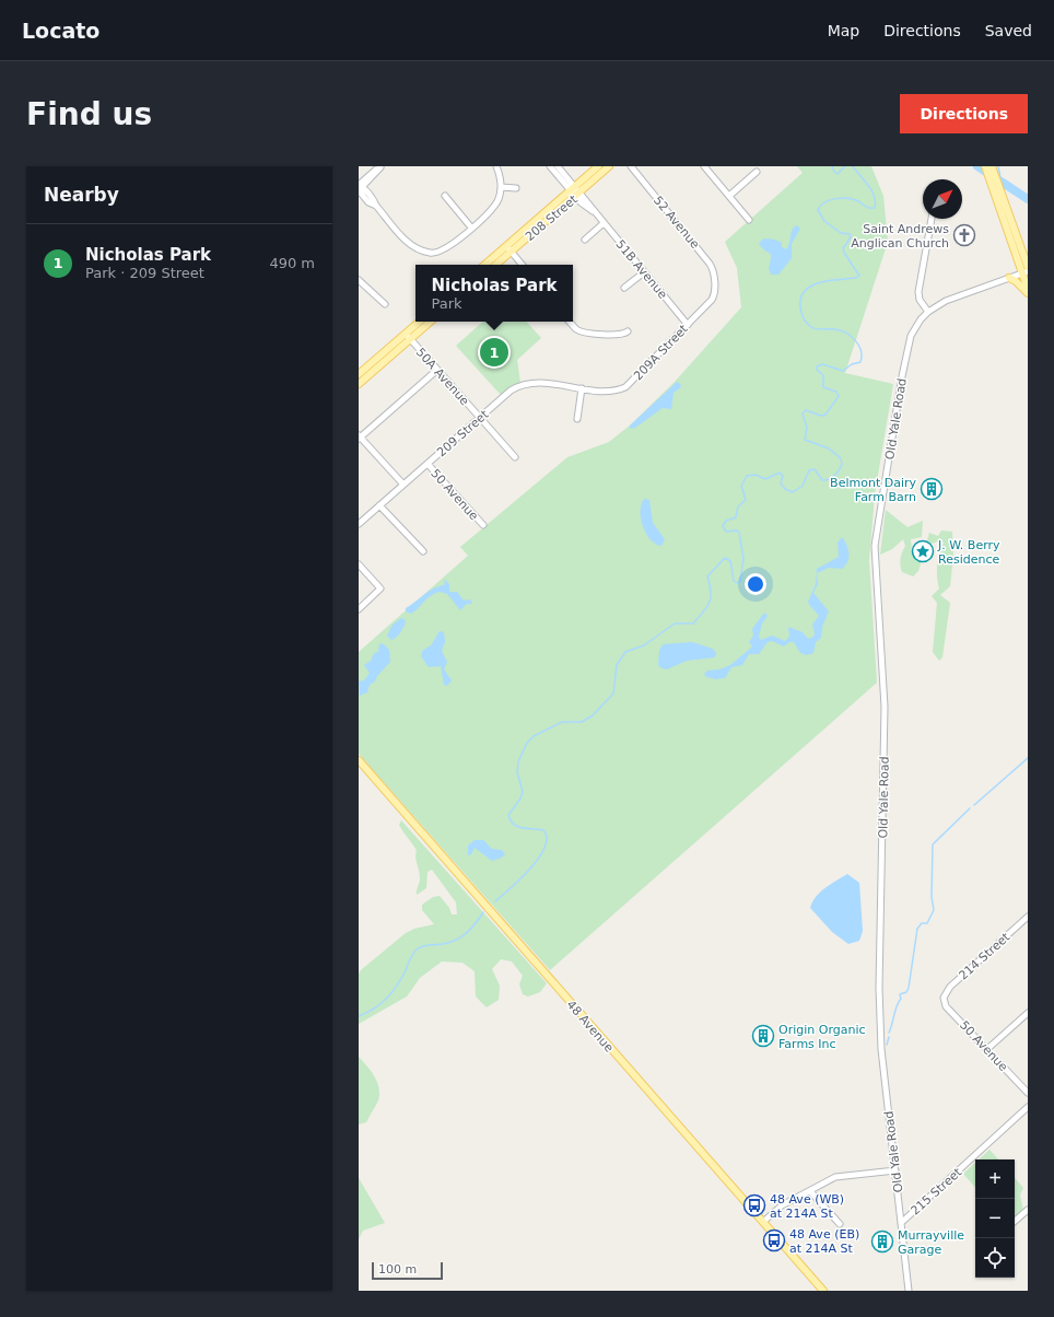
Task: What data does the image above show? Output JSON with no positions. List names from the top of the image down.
{
  "streets": {
    "main road": ["208 Street", "48 Avenue"],
    "street": [
      "52 Avenue",
      "51B Avenue",
      "209A Street",
      "50A Avenue",
      "Old Yale Road",
      "209 Street",
      "50 Avenue",
      "214 Street",
      "215 Street"
    ]
  },
  "crossings": [
    ["208 Street", "51B Avenue"],
    ["52 Avenue", "209A Street"],
    ["51B Avenue", "209A Street"],
    ["209A Street", "209 Street"],
    ["50A Avenue", "209 Street"],
    ["Old Yale Road", "215 Street"],
    ["209 Street", "50 Avenue"],
    ["50 Avenue", "214 Street"]
  ],
  "places": {
    "church": ["Saint Andrews Anglican Church"],
    "building": ["Belmont Dairy Farm Barn", "Origin Organic Farms Inc", "Murrayville Garage"],
    "place": ["J. W. Berry Residence"],
    "bus stop": ["48 Ave (WB) at 214A St", "48 Ave (EB) at 214A St"]
  },
  "scale_bar": "100 m",
  "north": "top right",
  "page": {
    "header": "Locato",
    "nav": ["Map", "Directions", "Saved"],
    "buttons": "Directions",
    "title": "Find us",
    "heading": "Nearby",
    "list": [
      {
        "mark": "1",
        "name": "Nicholas Park",
        "note": "Park · 209 Street",
        "value": "490 m"
      }
    ],
    "popup": ["Nicholas Park", "Park"],
    "pins": "1",
    "map_buttons": ["+", "−"],
    "scale": "100 m"
  }
}
